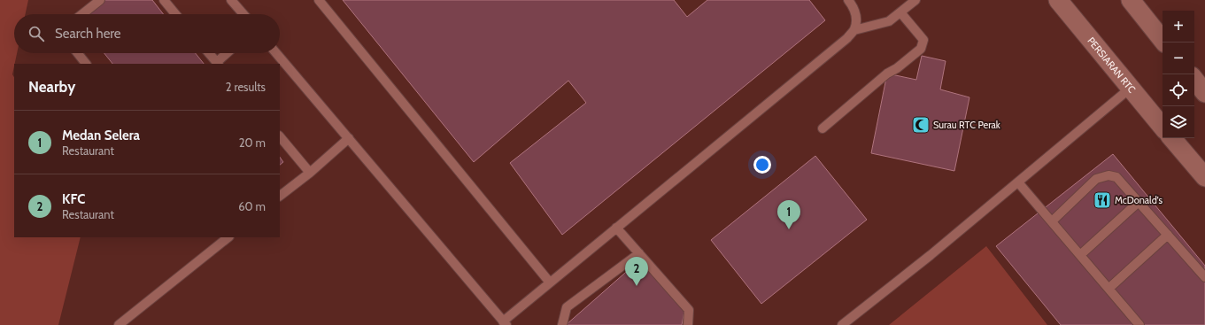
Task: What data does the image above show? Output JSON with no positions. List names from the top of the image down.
{
  "streets": {
    "street": ["PERSIARAN RTC"]
  },
  "places": {
    "mosque": ["Surau RTC Perak"],
    "restaurant": ["McDonald's"]
  },
  "page": {
    "map_buttons": ["+", "−"],
    "search": "Search here",
    "heading": ["Nearby", "2 results"],
    "list": [
      {
        "mark": "1",
        "name": "Medan Selera",
        "note": "Restaurant",
        "value": "20 m"
      },
      {
        "mark": "2",
        "name": "KFC",
        "note": "Restaurant",
        "value": "60 m"
      }
    ],
    "pins": ["1", "2"]
  }
}
